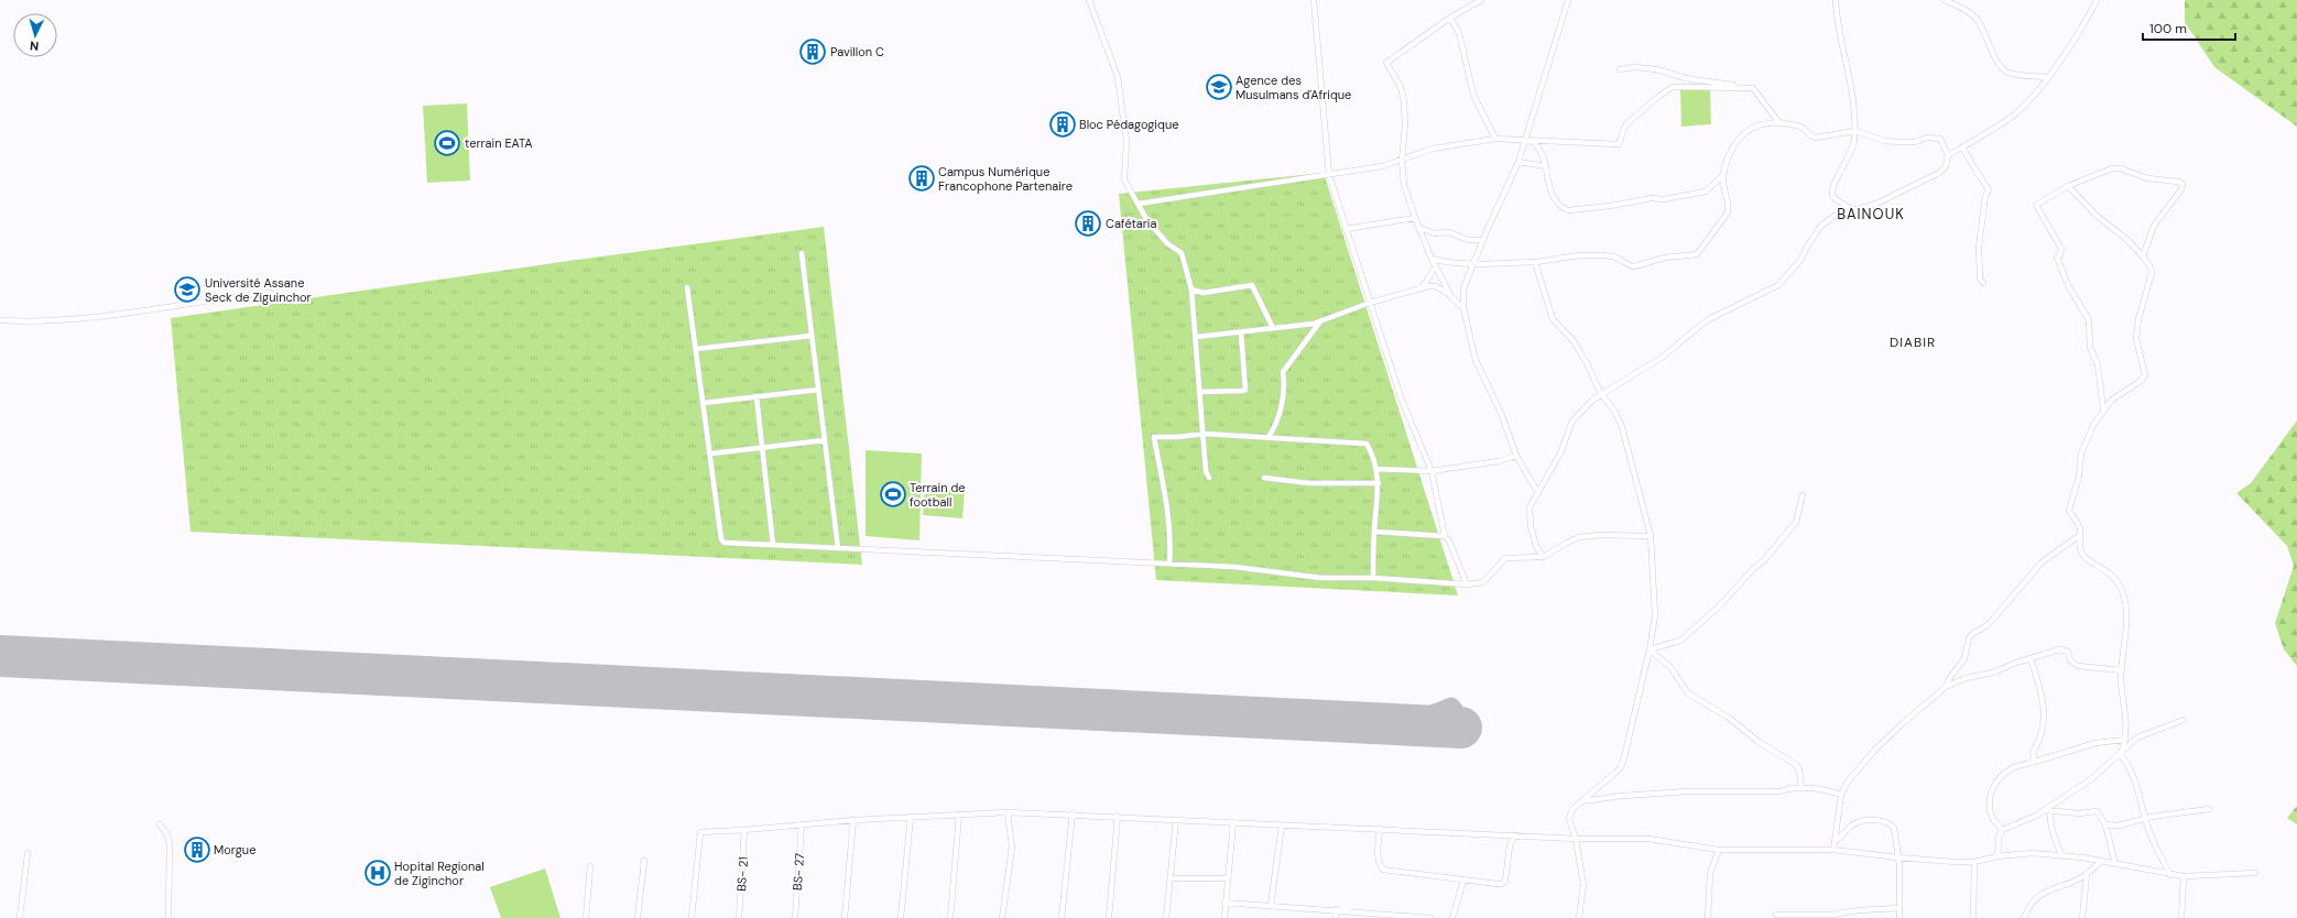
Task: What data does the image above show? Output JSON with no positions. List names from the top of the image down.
{
  "streets": {
    "street": ["BS- 27", "BS- 21"]
  },
  "districts": ["BAINOUK", "DIABIR"],
  "places": {
    "building": [
      "Pavillon C",
      "Bloc Pédagogique",
      "Campus Numérique Francophone Partenaire",
      "Cafétaria",
      "Morgue"
    ],
    "school or university": ["Agence des Musulmans d'Afrique", "Université Assane Seck de Ziguinchor"],
    "sports": ["terrain EATA", "Terrain de football"],
    "hospital": ["Hopital Regional de Ziginchor"]
  },
  "scale_bar": "100 m",
  "north": "bottom"
}
